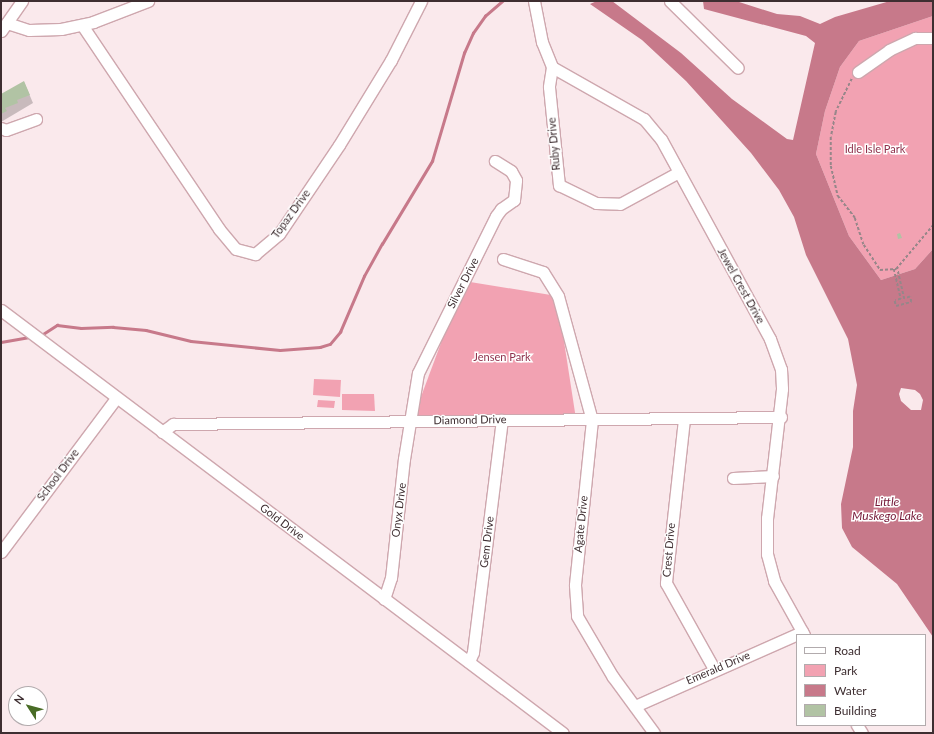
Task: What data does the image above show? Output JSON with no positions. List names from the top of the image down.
{
  "streets": {
    "street": [
      "Ruby Drive",
      "Topaz Drive",
      "Silver Drive",
      "Jewel Crest Drive",
      "Diamond Drive",
      "School Drive",
      "Onyx Drive",
      "Gold Drive",
      "Agate Drive",
      "Gem Drive",
      "Crest Drive",
      "Emerald Drive"
    ]
  },
  "crossings": [
    ["Ruby Drive", "Jewel Crest Drive"],
    ["Silver Drive", "Diamond Drive"],
    ["Silver Drive", "Onyx Drive"],
    ["Jewel Crest Drive", "Diamond Drive"],
    ["Diamond Drive", "Onyx Drive"],
    ["Diamond Drive", "Gold Drive"],
    ["Diamond Drive", "Agate Drive"],
    ["Diamond Drive", "Gem Drive"],
    ["Diamond Drive", "Crest Drive"],
    ["School Drive", "Gold Drive"],
    ["Onyx Drive", "Gold Drive"],
    ["Gold Drive", "Gem Drive"],
    ["Agate Drive", "Emerald Drive"],
    ["Crest Drive", "Emerald Drive"]
  ],
  "water": ["Little Muskego Lake"],
  "parks": ["Idle Isle Park", "Jensen Park"],
  "legend": [
    "Road",
    "Park",
    "Water",
    "Building"
  ],
  "north": "top left"
}
